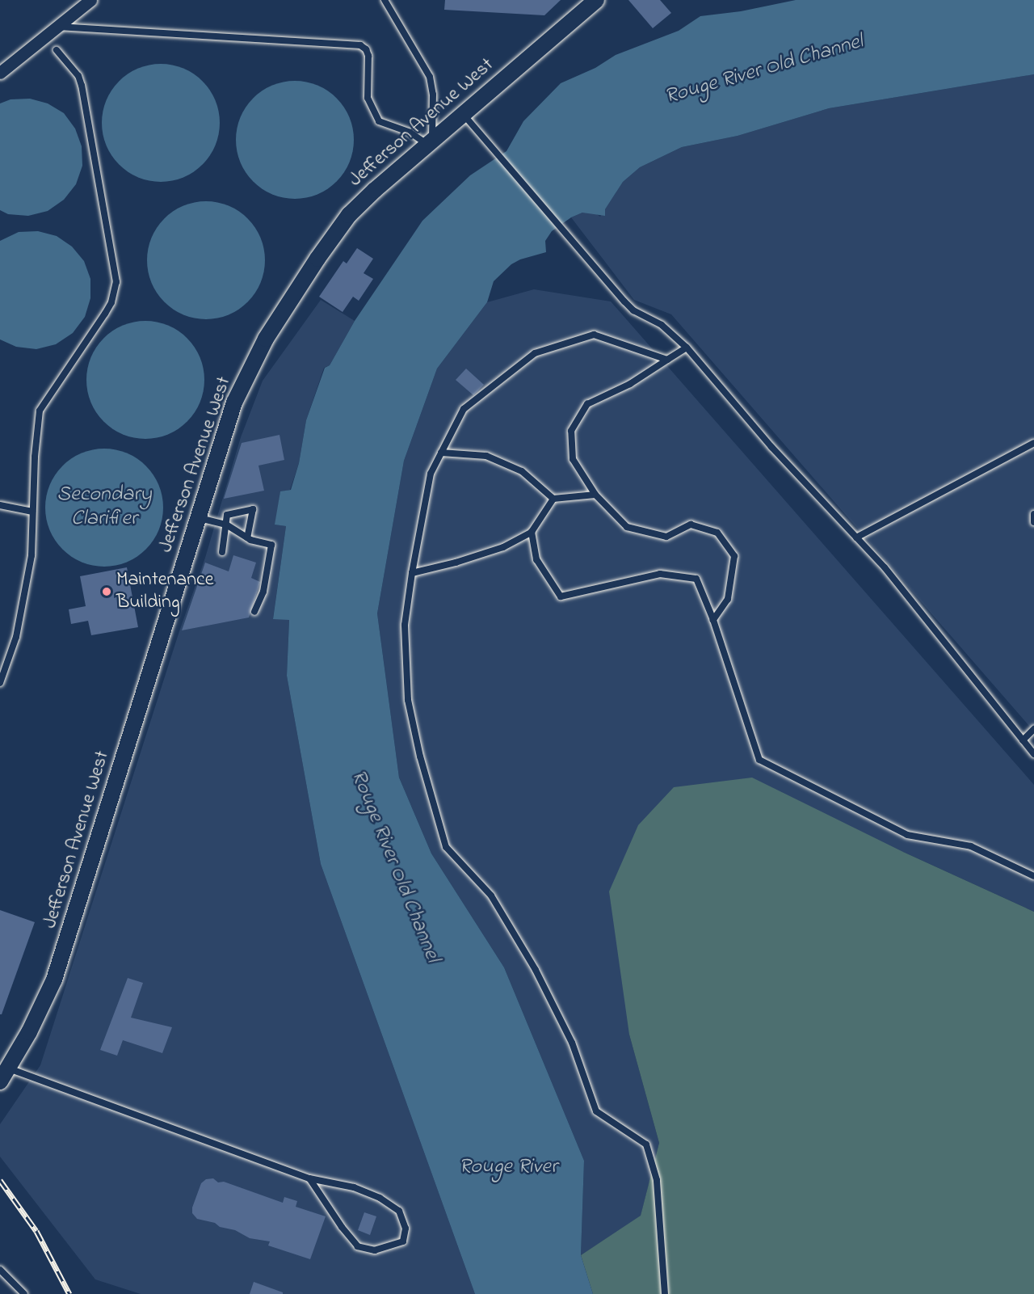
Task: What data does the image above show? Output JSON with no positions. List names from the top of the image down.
{
  "streets": {
    "main road": ["Jefferson Avenue West"]
  },
  "water": ["Rouge River Old Channel", "Secondary Clarifier", "Rouge River"],
  "places": ["Maintenance Building"]
}
